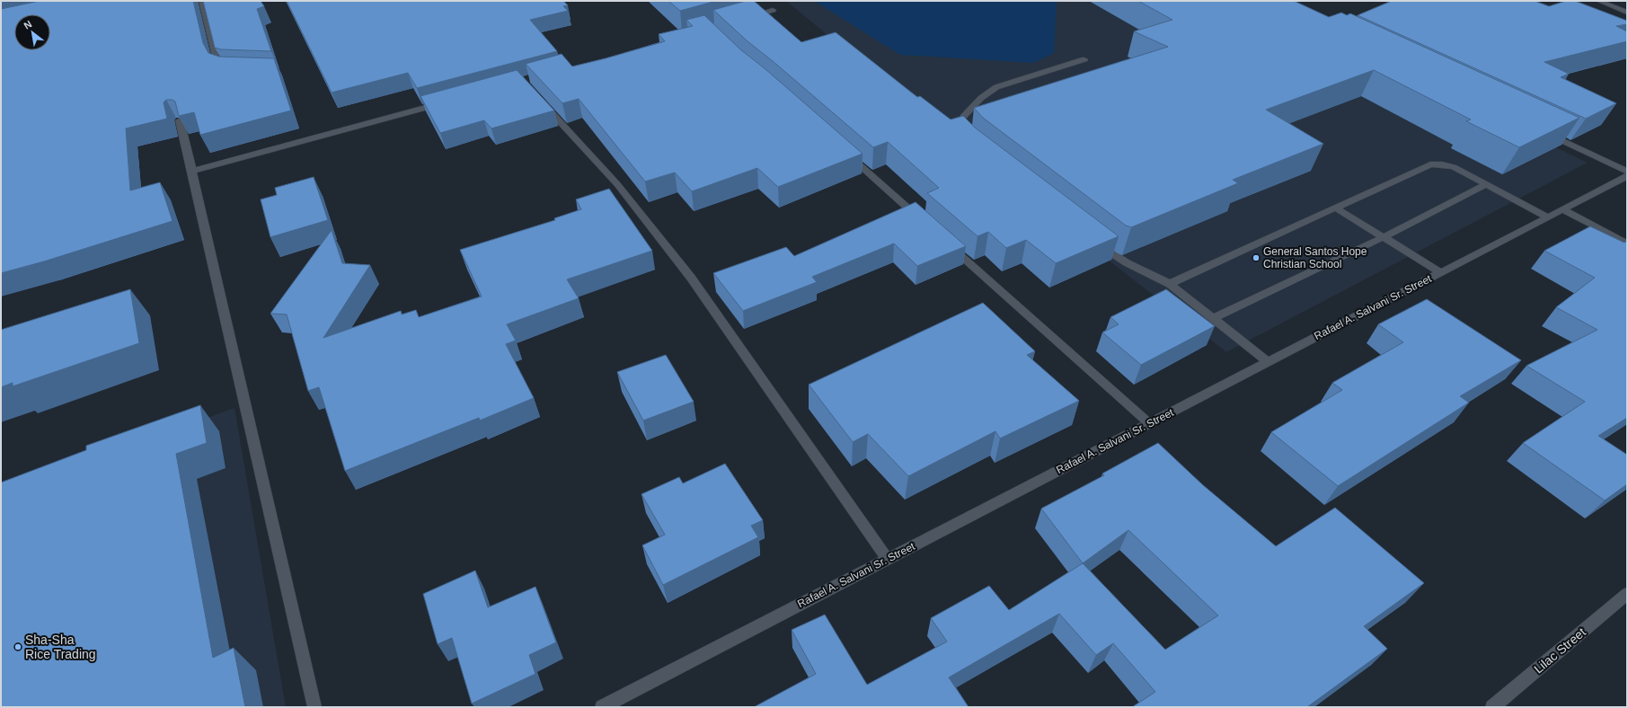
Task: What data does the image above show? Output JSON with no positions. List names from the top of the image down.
{
  "streets": {
    "street": ["Rafael A. Salvani Sr. Street", "Lilac Street"]
  },
  "places": ["General Santos Hope Christian School", "Sha-Sha Rice Trading"],
  "north": "top left"
}
